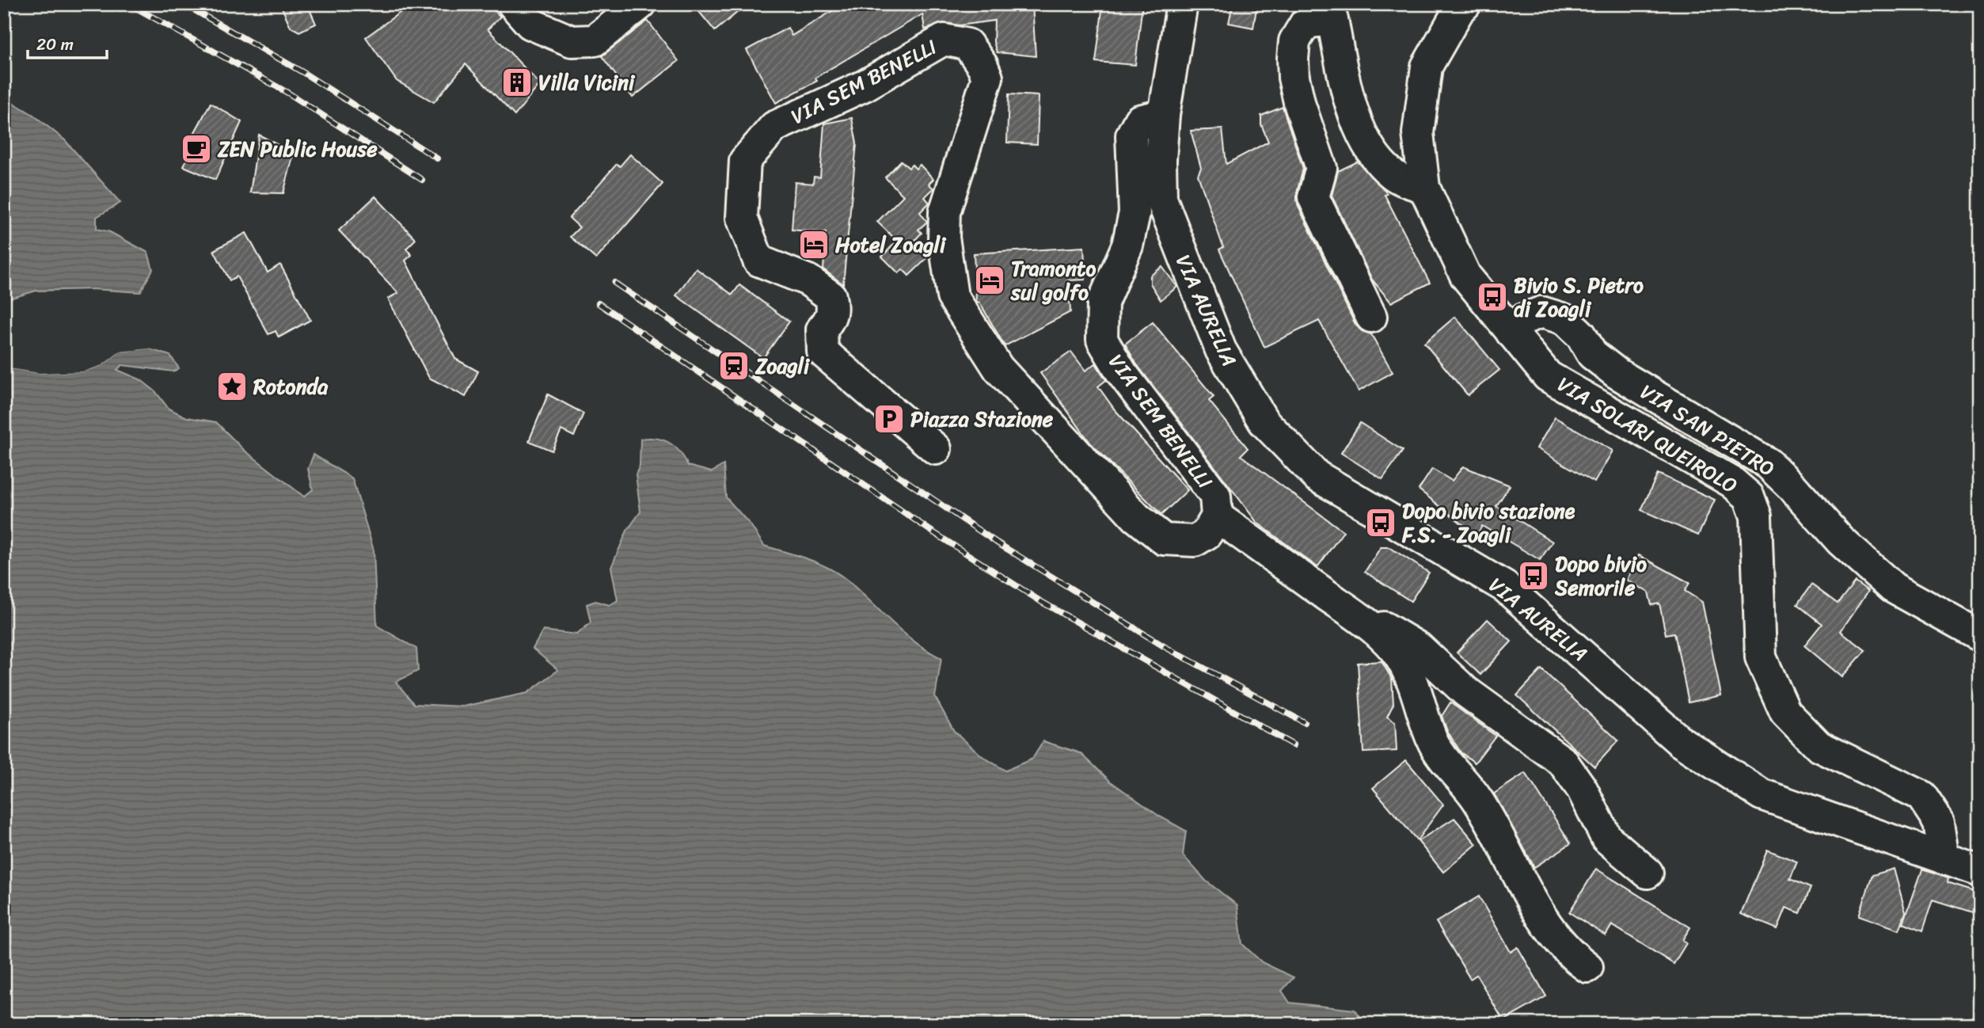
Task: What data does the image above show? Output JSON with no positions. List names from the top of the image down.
{
  "streets": {
    "street": [
      "VIA SEM BENELLI",
      "VIA AURELIA",
      "VIA SAN PIETRO",
      "VIA SOLARI QUEIROLO"
    ]
  },
  "crossings": [
    ["VIA SEM BENELLI", "VIA AURELIA"],
    ["VIA AURELIA", "VIA SOLARI QUEIROLO"],
    ["VIA SAN PIETRO", "VIA SOLARI QUEIROLO"]
  ],
  "places": {
    "building": ["Villa Vicini"],
    "cafe": ["ZEN Public House"],
    "hotel": ["Hotel Zoagli", "Tramonto sul golfo"],
    "bus stop": ["Bivio S. Pietro di Zoagli", "Dopo bivio stazione F.S. - Zoagli", "Dopo bivio Semorile"],
    "station": ["Zoagli"],
    "place": ["Rotonda"],
    "parking": ["Piazza Stazione"]
  },
  "scale_bar": "20 m"
}
